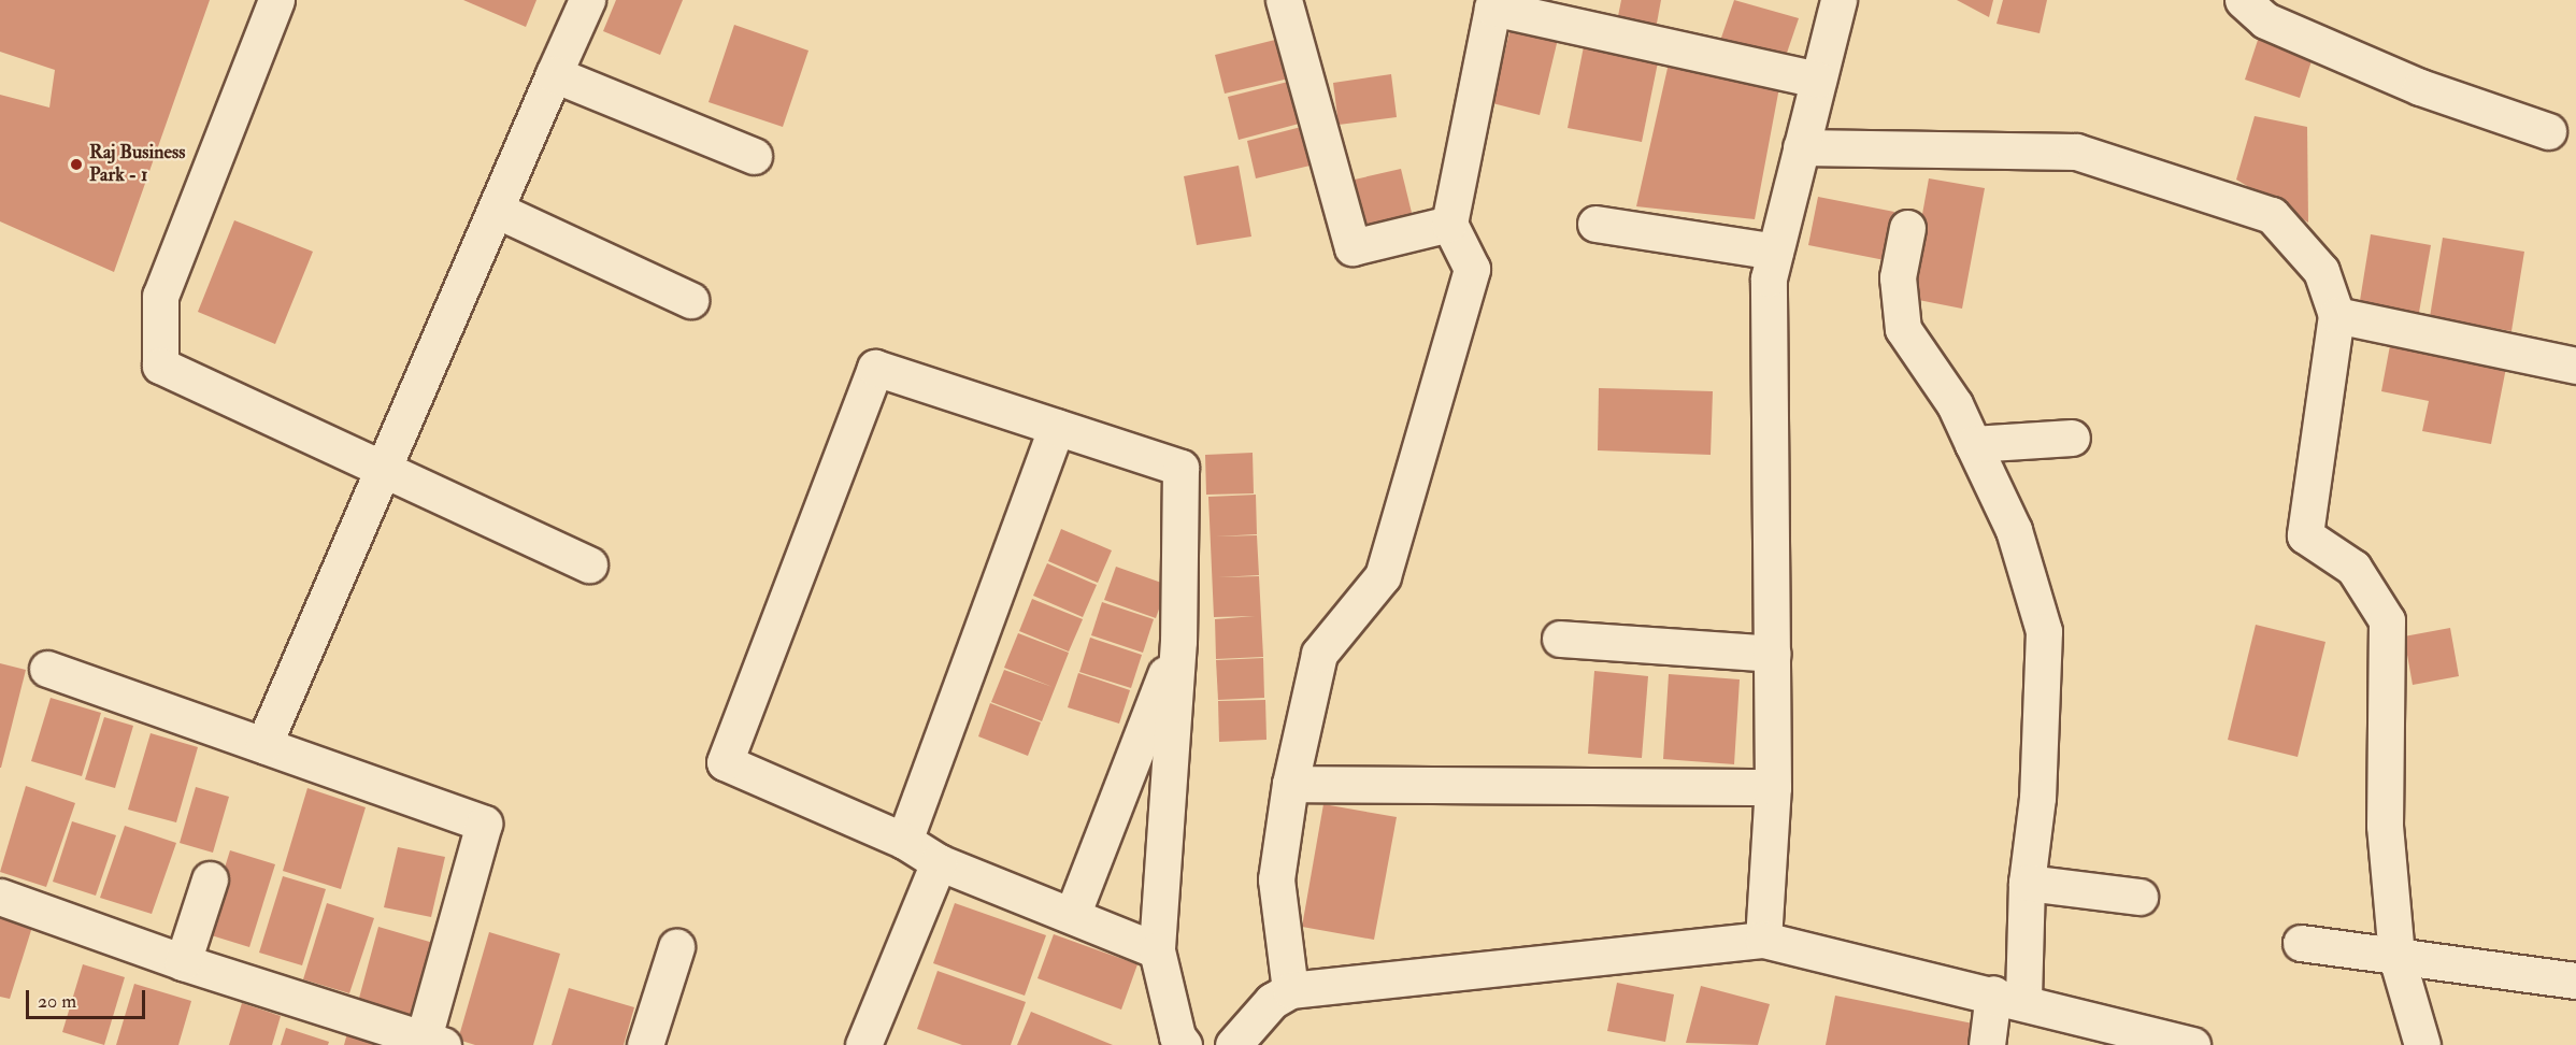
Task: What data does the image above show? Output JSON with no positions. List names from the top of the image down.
{
  "places": ["Raj Business Park - 1"],
  "scale_bar": "20 m"
}
